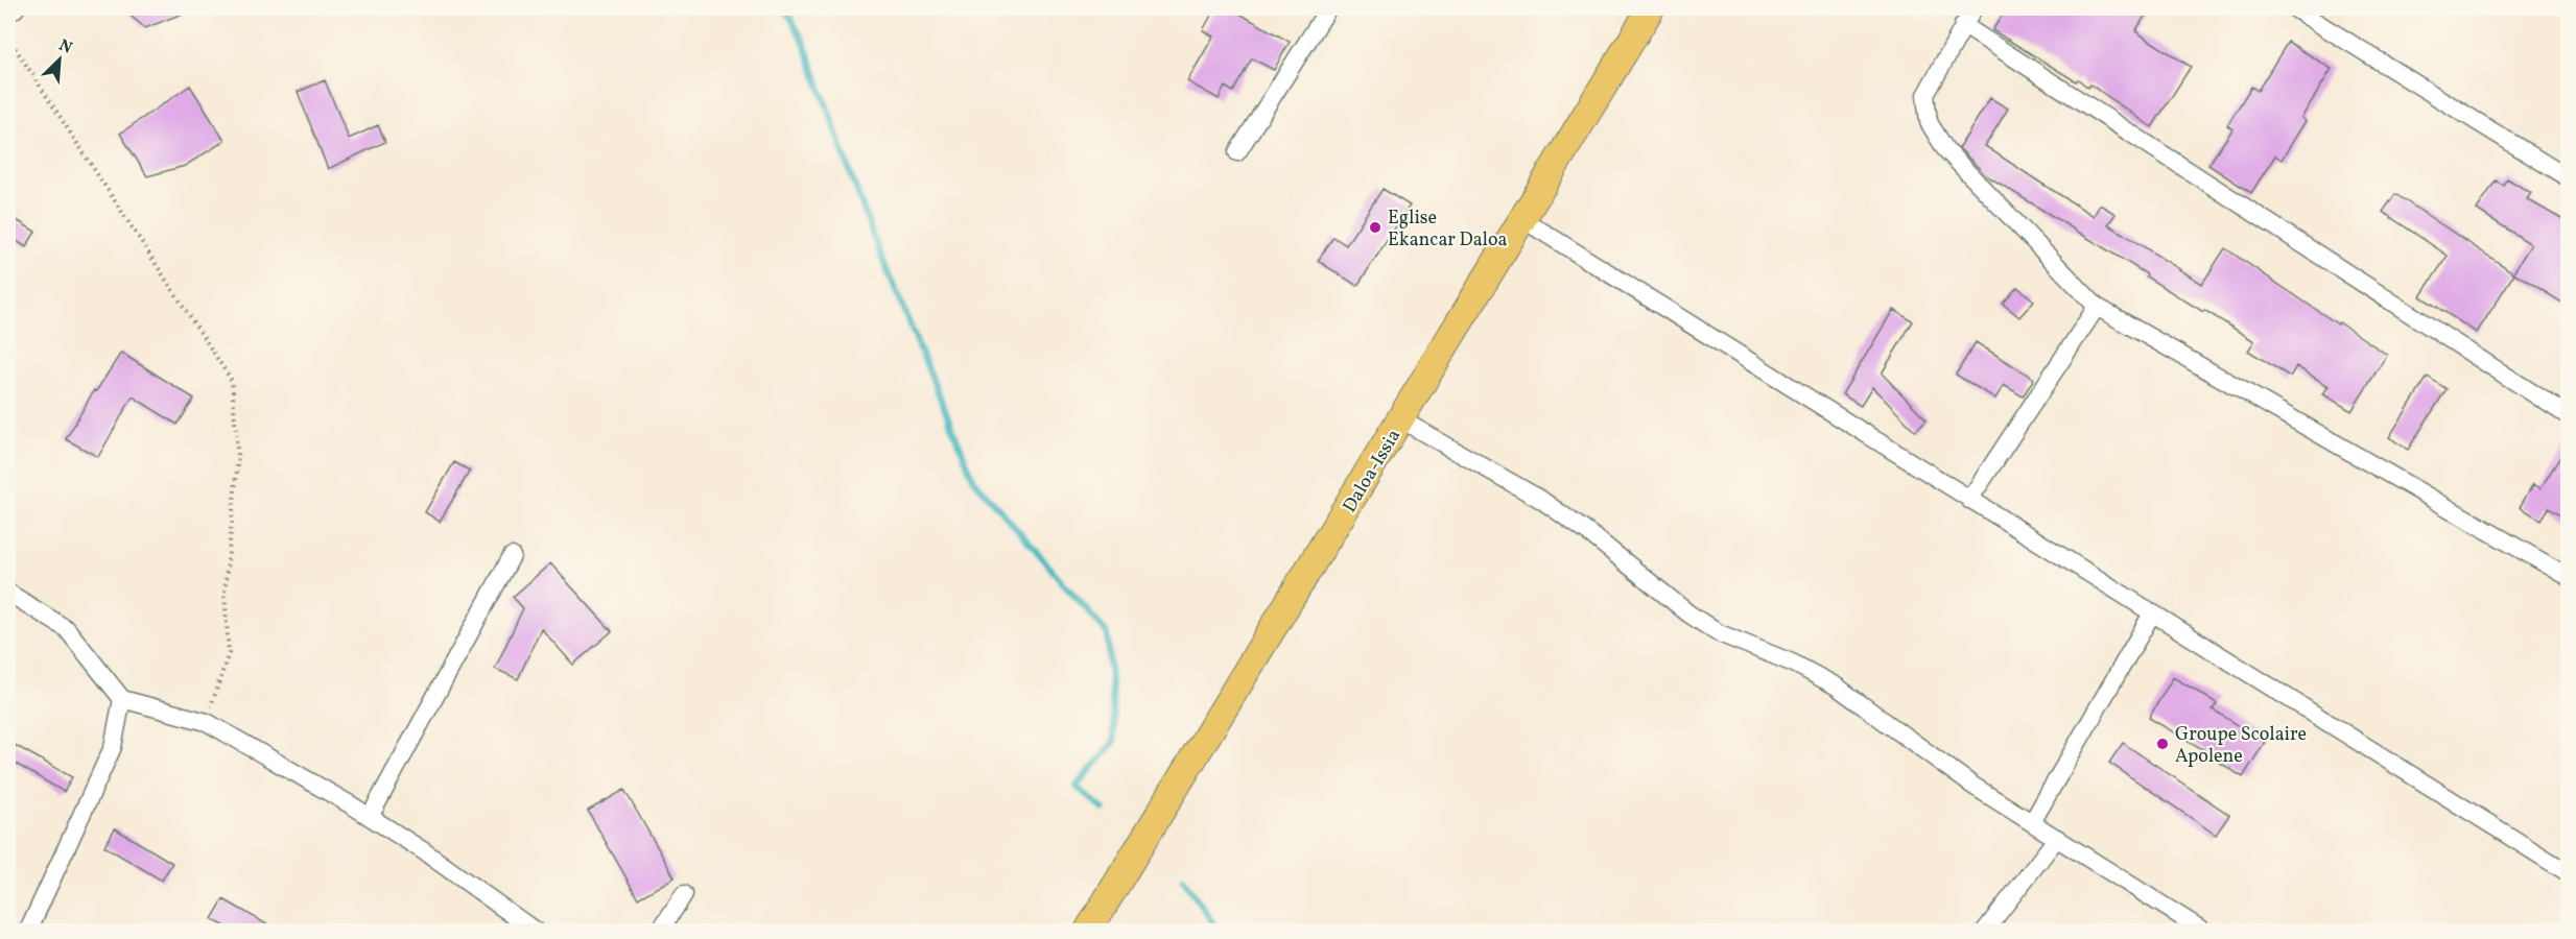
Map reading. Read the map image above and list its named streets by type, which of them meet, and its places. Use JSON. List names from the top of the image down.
{
  "streets": {
    "main road": ["Daloa-Issia"]
  },
  "places": ["Eglise Ekancar Daloa", "Groupe Scolaire Apolene"],
  "north": "top right"
}
